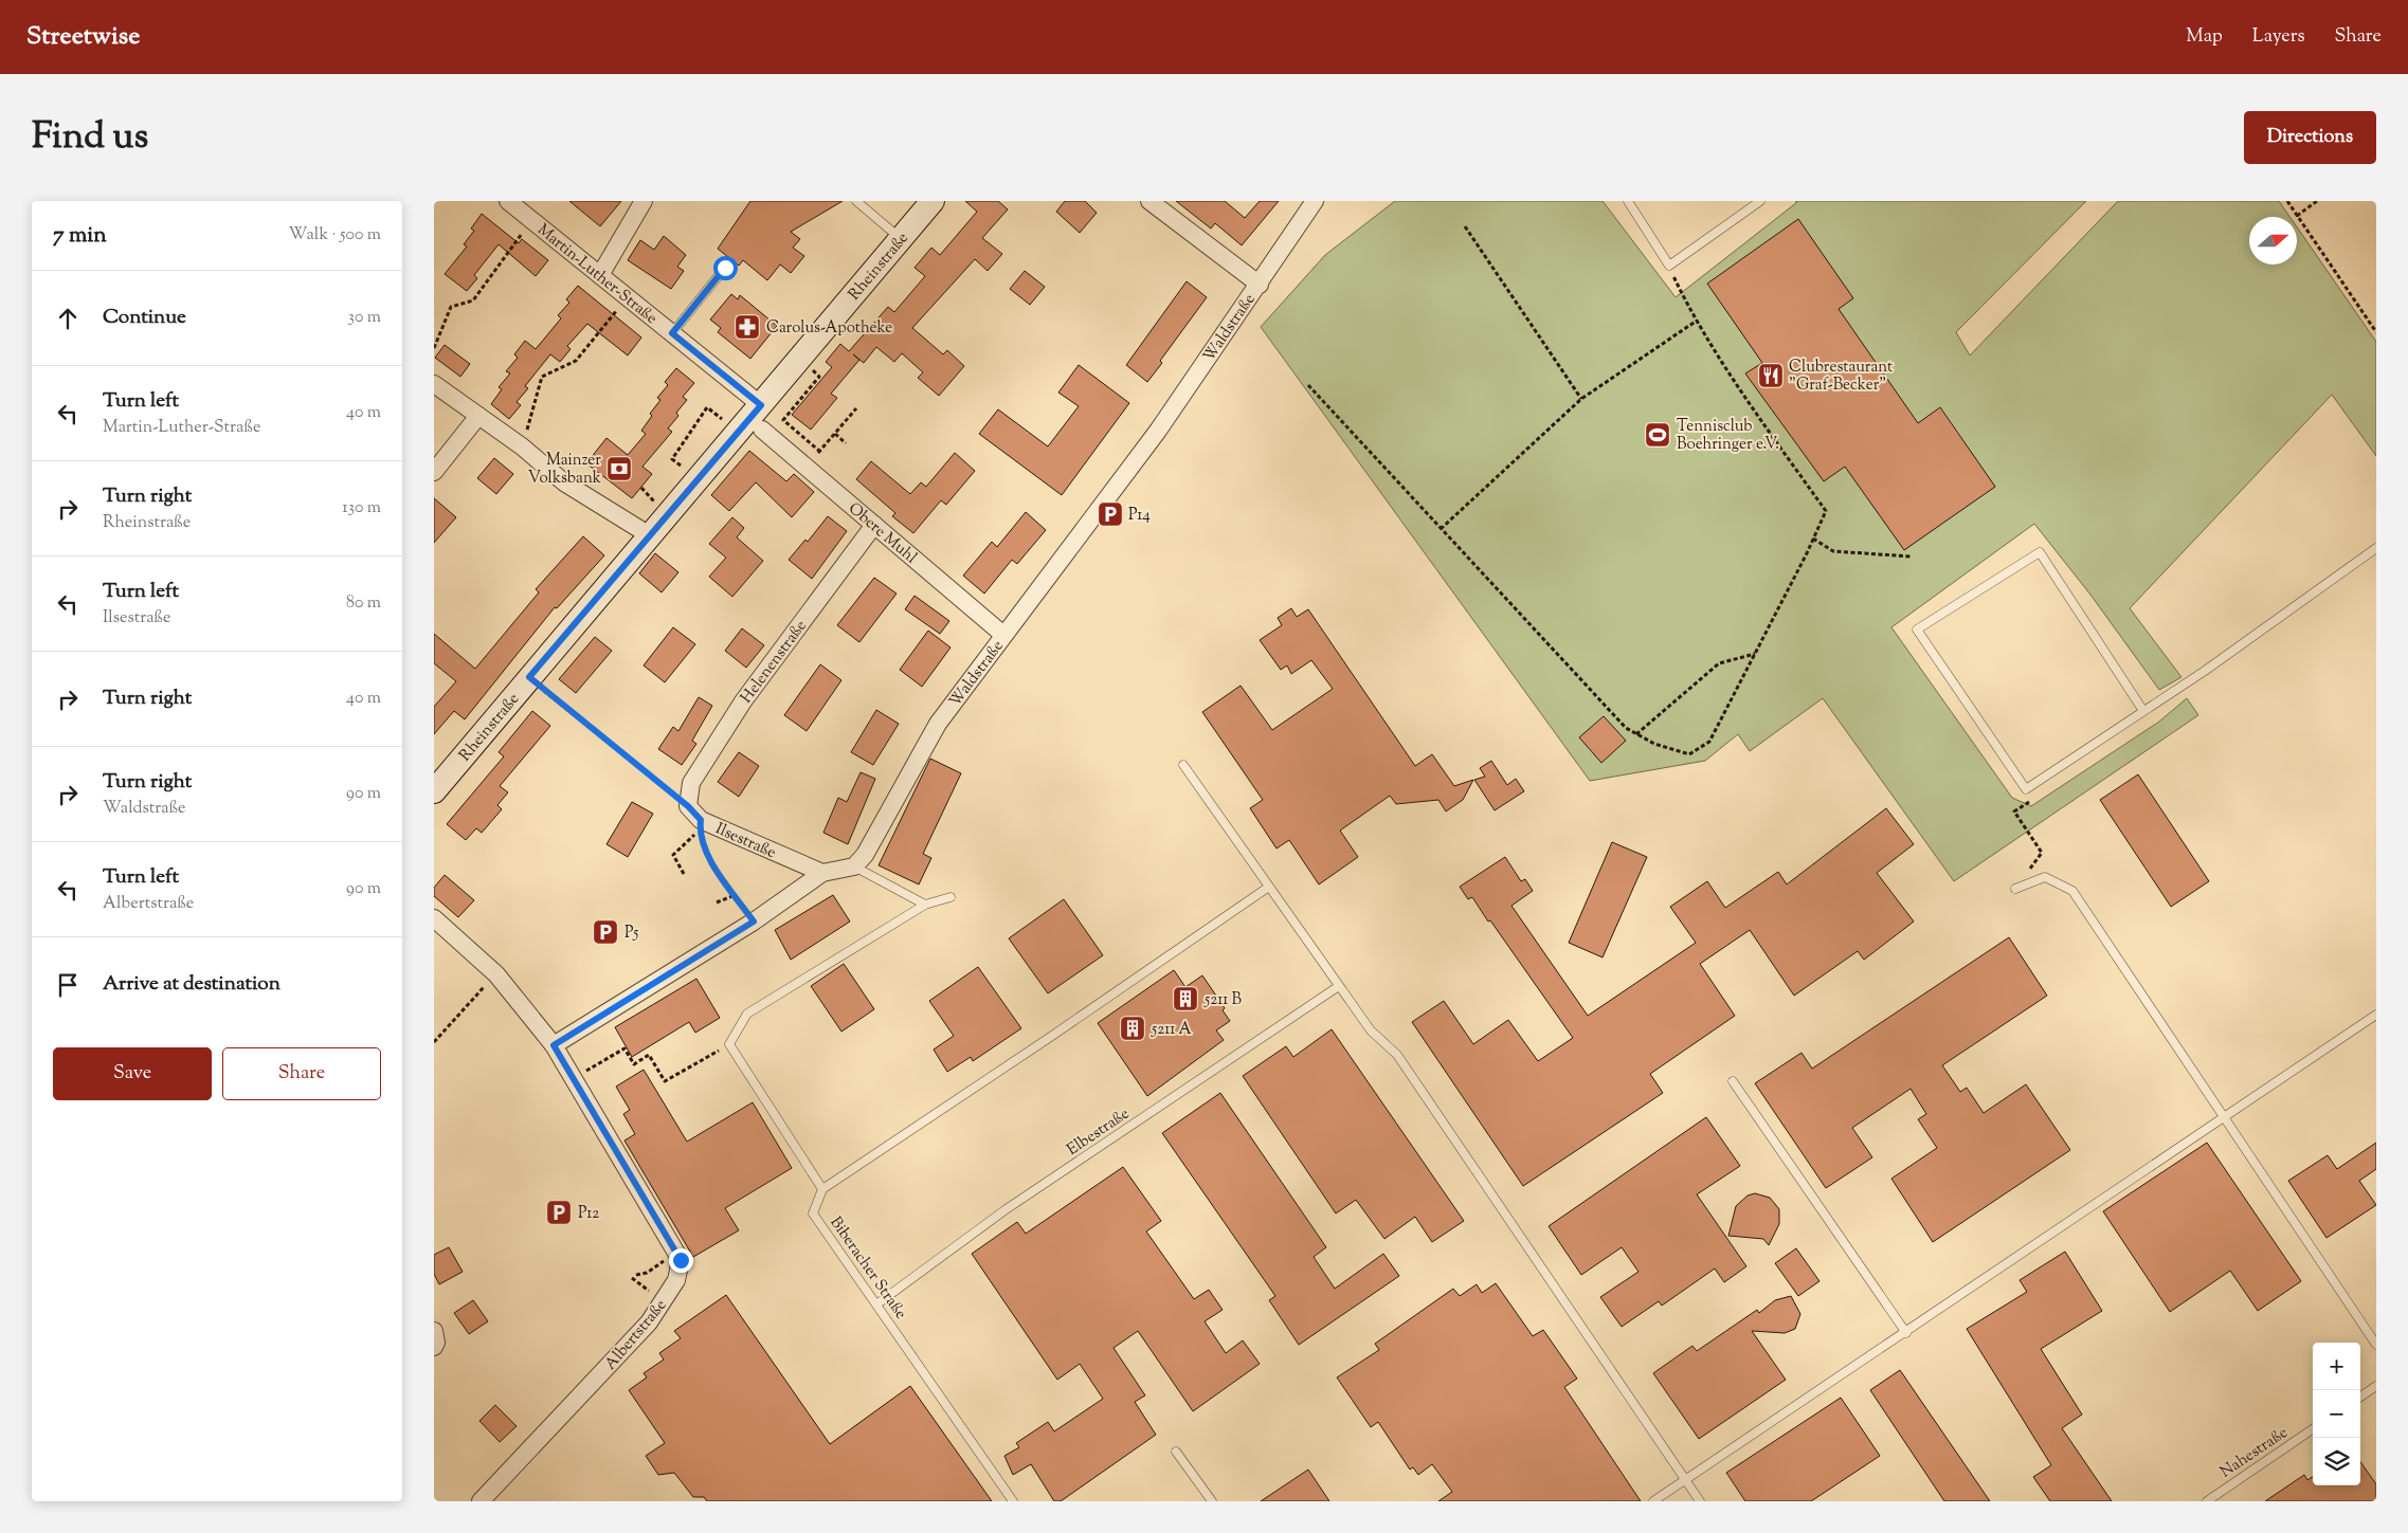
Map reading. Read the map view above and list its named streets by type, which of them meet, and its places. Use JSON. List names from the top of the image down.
{
  "streets": {
    "main road": ["Rheinstraße"],
    "street": [
      "Martin-Luther-Straße",
      "Waldstraße",
      "Obere Muhl",
      "Helenenstraße",
      "Ilsestraße",
      "Albertstraße"
    ],
    "lane": ["Elbestraße", "Biberacher Straße", "Nahestraße"]
  },
  "crossings": [
    ["Rheinstraße", "Martin-Luther-Straße"],
    ["Waldstraße", "Obere Muhl"],
    ["Obere Muhl", "Helenenstraße"],
    ["Helenenstraße", "Ilsestraße"],
    ["Elbestraße", "Biberacher Straße"]
  ],
  "places": {
    "pharmacy": ["Carolus-Apotheke"],
    "restaurant": ["Clubrestaurant \"Graf-Becker\""],
    "sports": ["Tennisclub Boehringer e.V."],
    "bank": ["Mainzer Volksbank"],
    "parking": ["P14", "P5", "P12"],
    "building": ["5211 B", "5211 A"]
  },
  "north": "right",
  "page": {
    "header": "Streetwise",
    "nav": ["Map", "Layers", "Share"],
    "title": "Find us",
    "buttons": [
      "Directions",
      ["Save", "Share"]
    ],
    "heading": ["7 min", "Walk · 500 m"],
    "list": [
      ["Continue", "30 m"],
      ["Turn left", "Martin-Luther-Straße", "40 m"],
      ["Turn right", "Rheinstraße", "130 m"],
      ["Turn left", "Ilsestraße", "80 m"],
      ["Turn right", "40 m"],
      ["Turn right", "Waldstraße", "90 m"],
      ["Turn left", "Albertstraße", "90 m"],
      "Arrive at destination"
    ],
    "map_buttons": ["+", "−"]
  }
}
